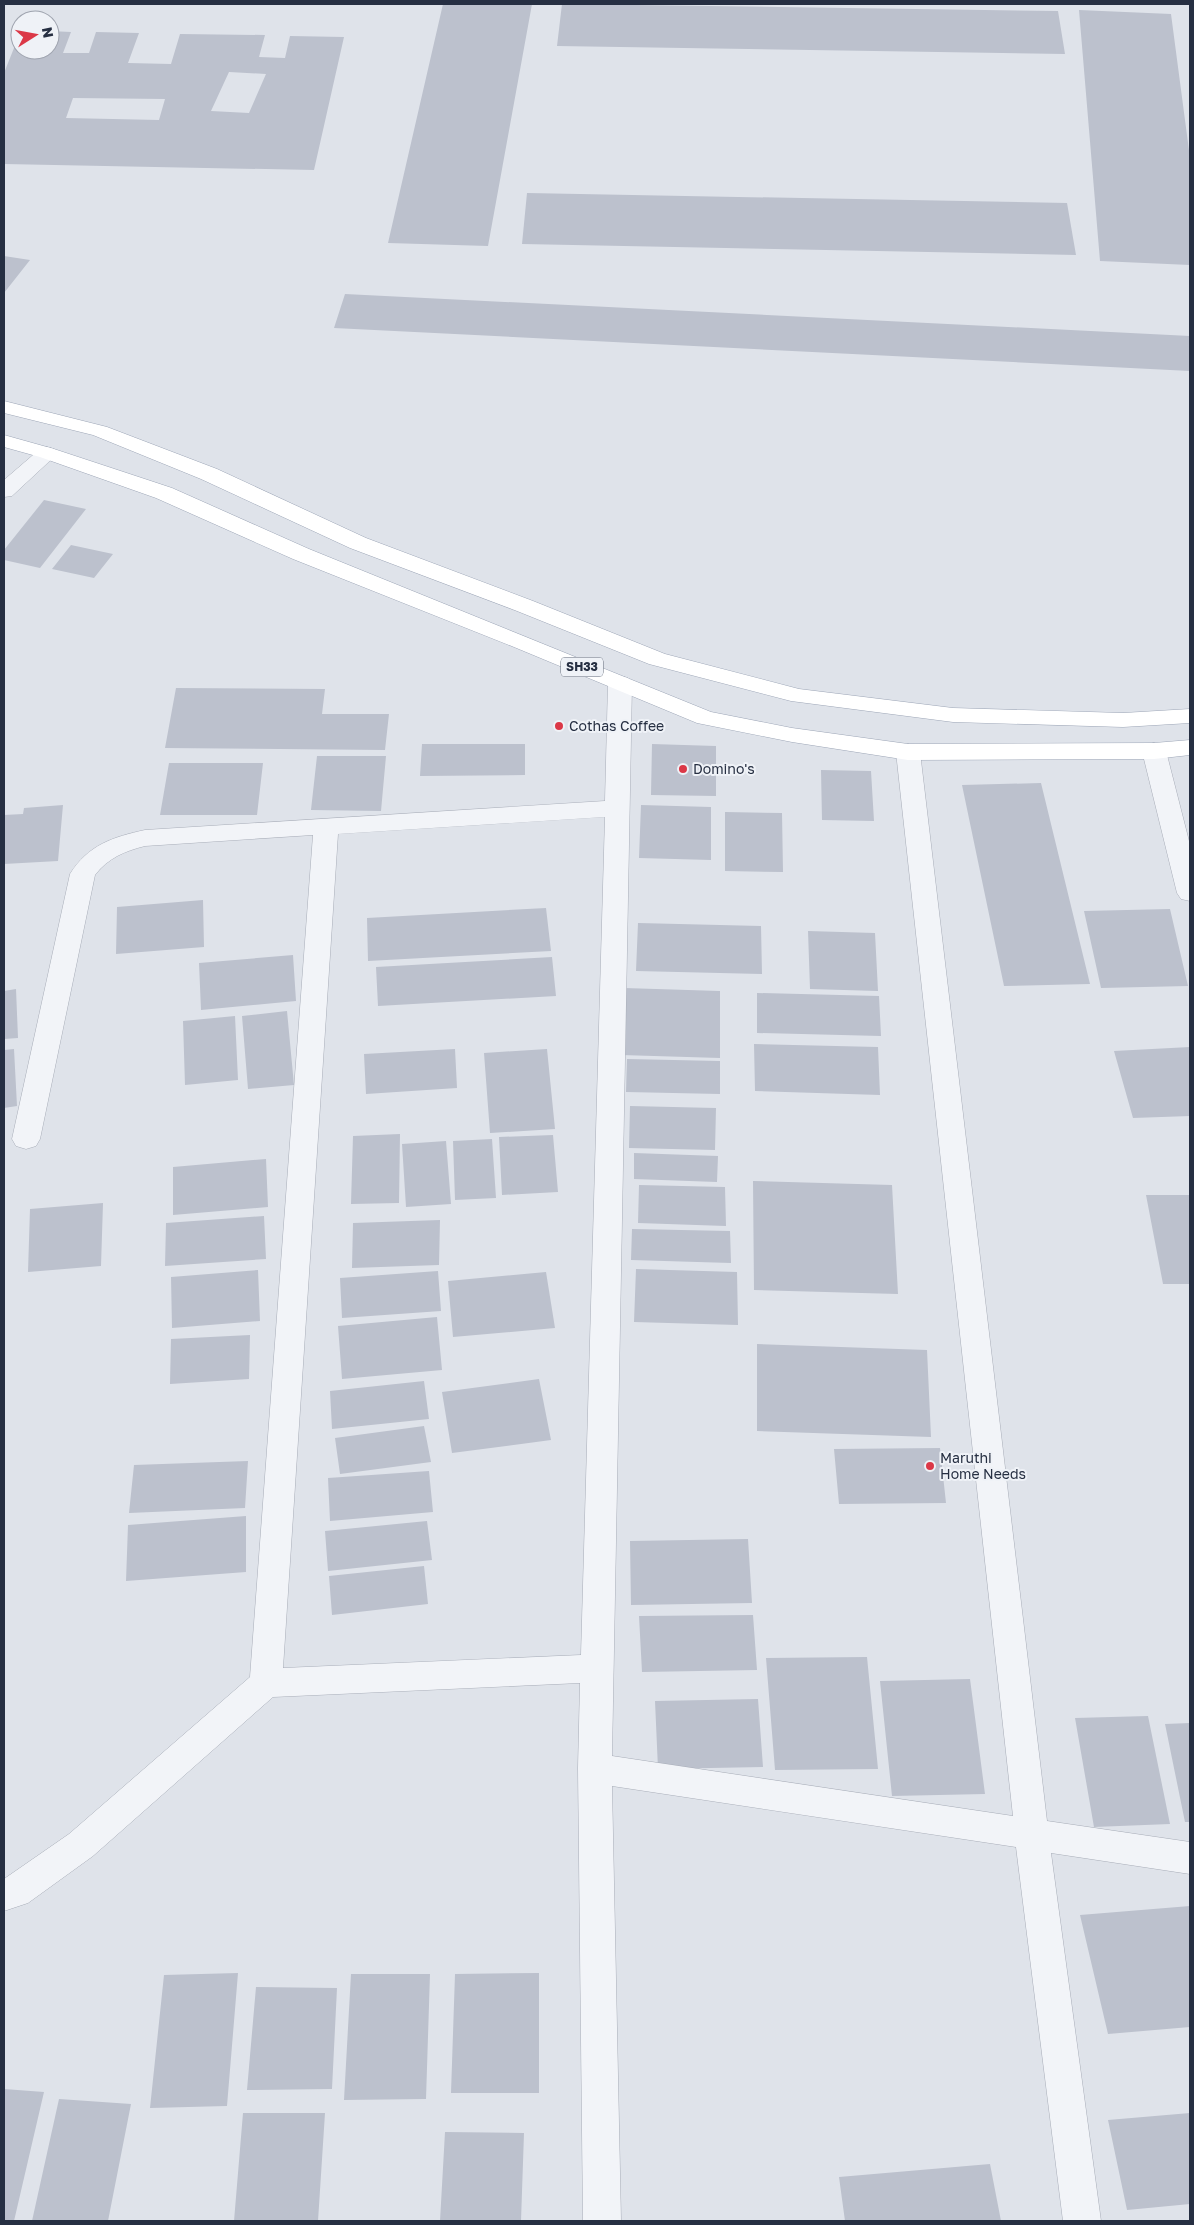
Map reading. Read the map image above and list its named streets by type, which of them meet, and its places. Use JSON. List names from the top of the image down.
{
  "streets": {
    "main road": ["SH33"]
  },
  "places": ["Cothas Coffee", "Domino's", "Maruthi Home Needs"],
  "north": "right"
}
